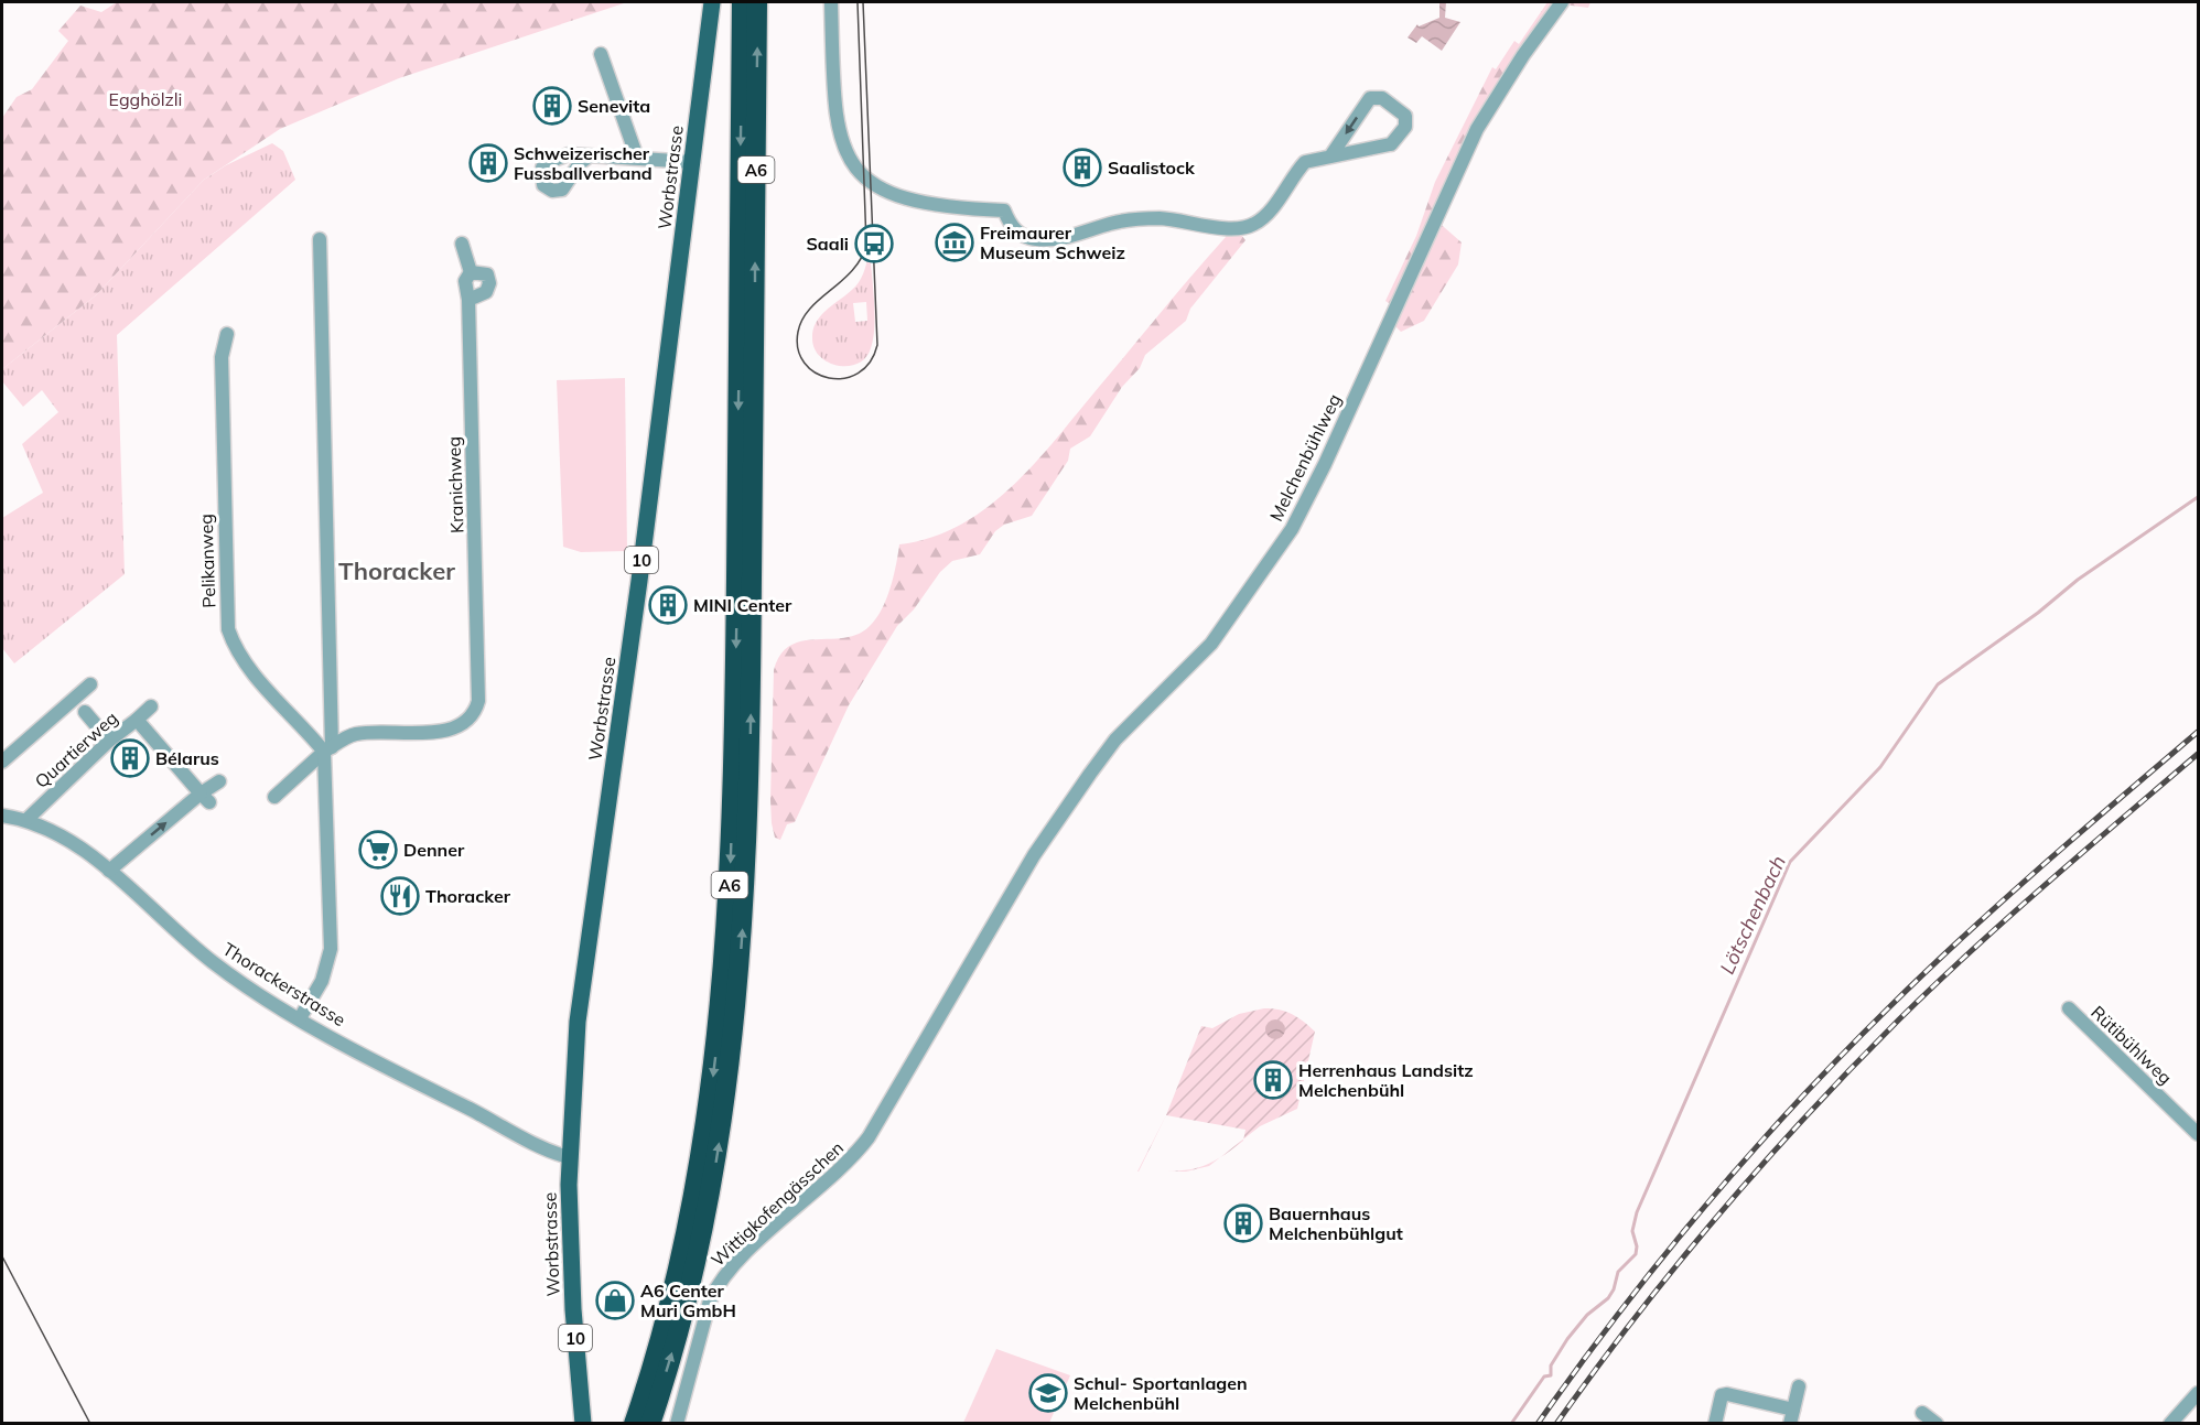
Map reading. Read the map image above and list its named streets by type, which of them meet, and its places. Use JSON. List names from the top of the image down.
{
  "streets": {
    "highway": ["A6"],
    "main road": ["Worbstrasse", "10"],
    "street": [
      "Melchenbühlweg",
      "Kranichweg",
      "Pelikanweg",
      "Quartierweg",
      "Thorackerstrasse",
      "Rütibühlweg",
      "Wittigkofengässchen"
    ]
  },
  "crossings": [
    ["Worbstrasse", "Thorackerstrasse"],
    ["Melchenbühlweg", "Wittigkofengässchen"],
    ["Kranichweg", "Pelikanweg"],
    ["Quartierweg", "Thorackerstrasse"]
  ],
  "districts": ["Thoracker"],
  "water": ["Lötschenbach"],
  "parks": ["Egghölzli"],
  "places": {
    "building": [
      "Senevita",
      "Schweizerischer Fussballverband",
      "Saalistock",
      "MINI Center",
      "Bélarus",
      "Herrenhaus Landsitz Melchenbühl",
      "Bauernhaus Melchenbühlgut"
    ],
    "museum": ["Freimaurer Museum Schweiz"],
    "bus stop": ["Saali"],
    "supermarket": ["Denner"],
    "restaurant": ["Thoracker"],
    "shop": ["A6 Center Muri GmbH"],
    "school or university": ["Schul- Sportanlagen Melchenbühl"]
  }
}
